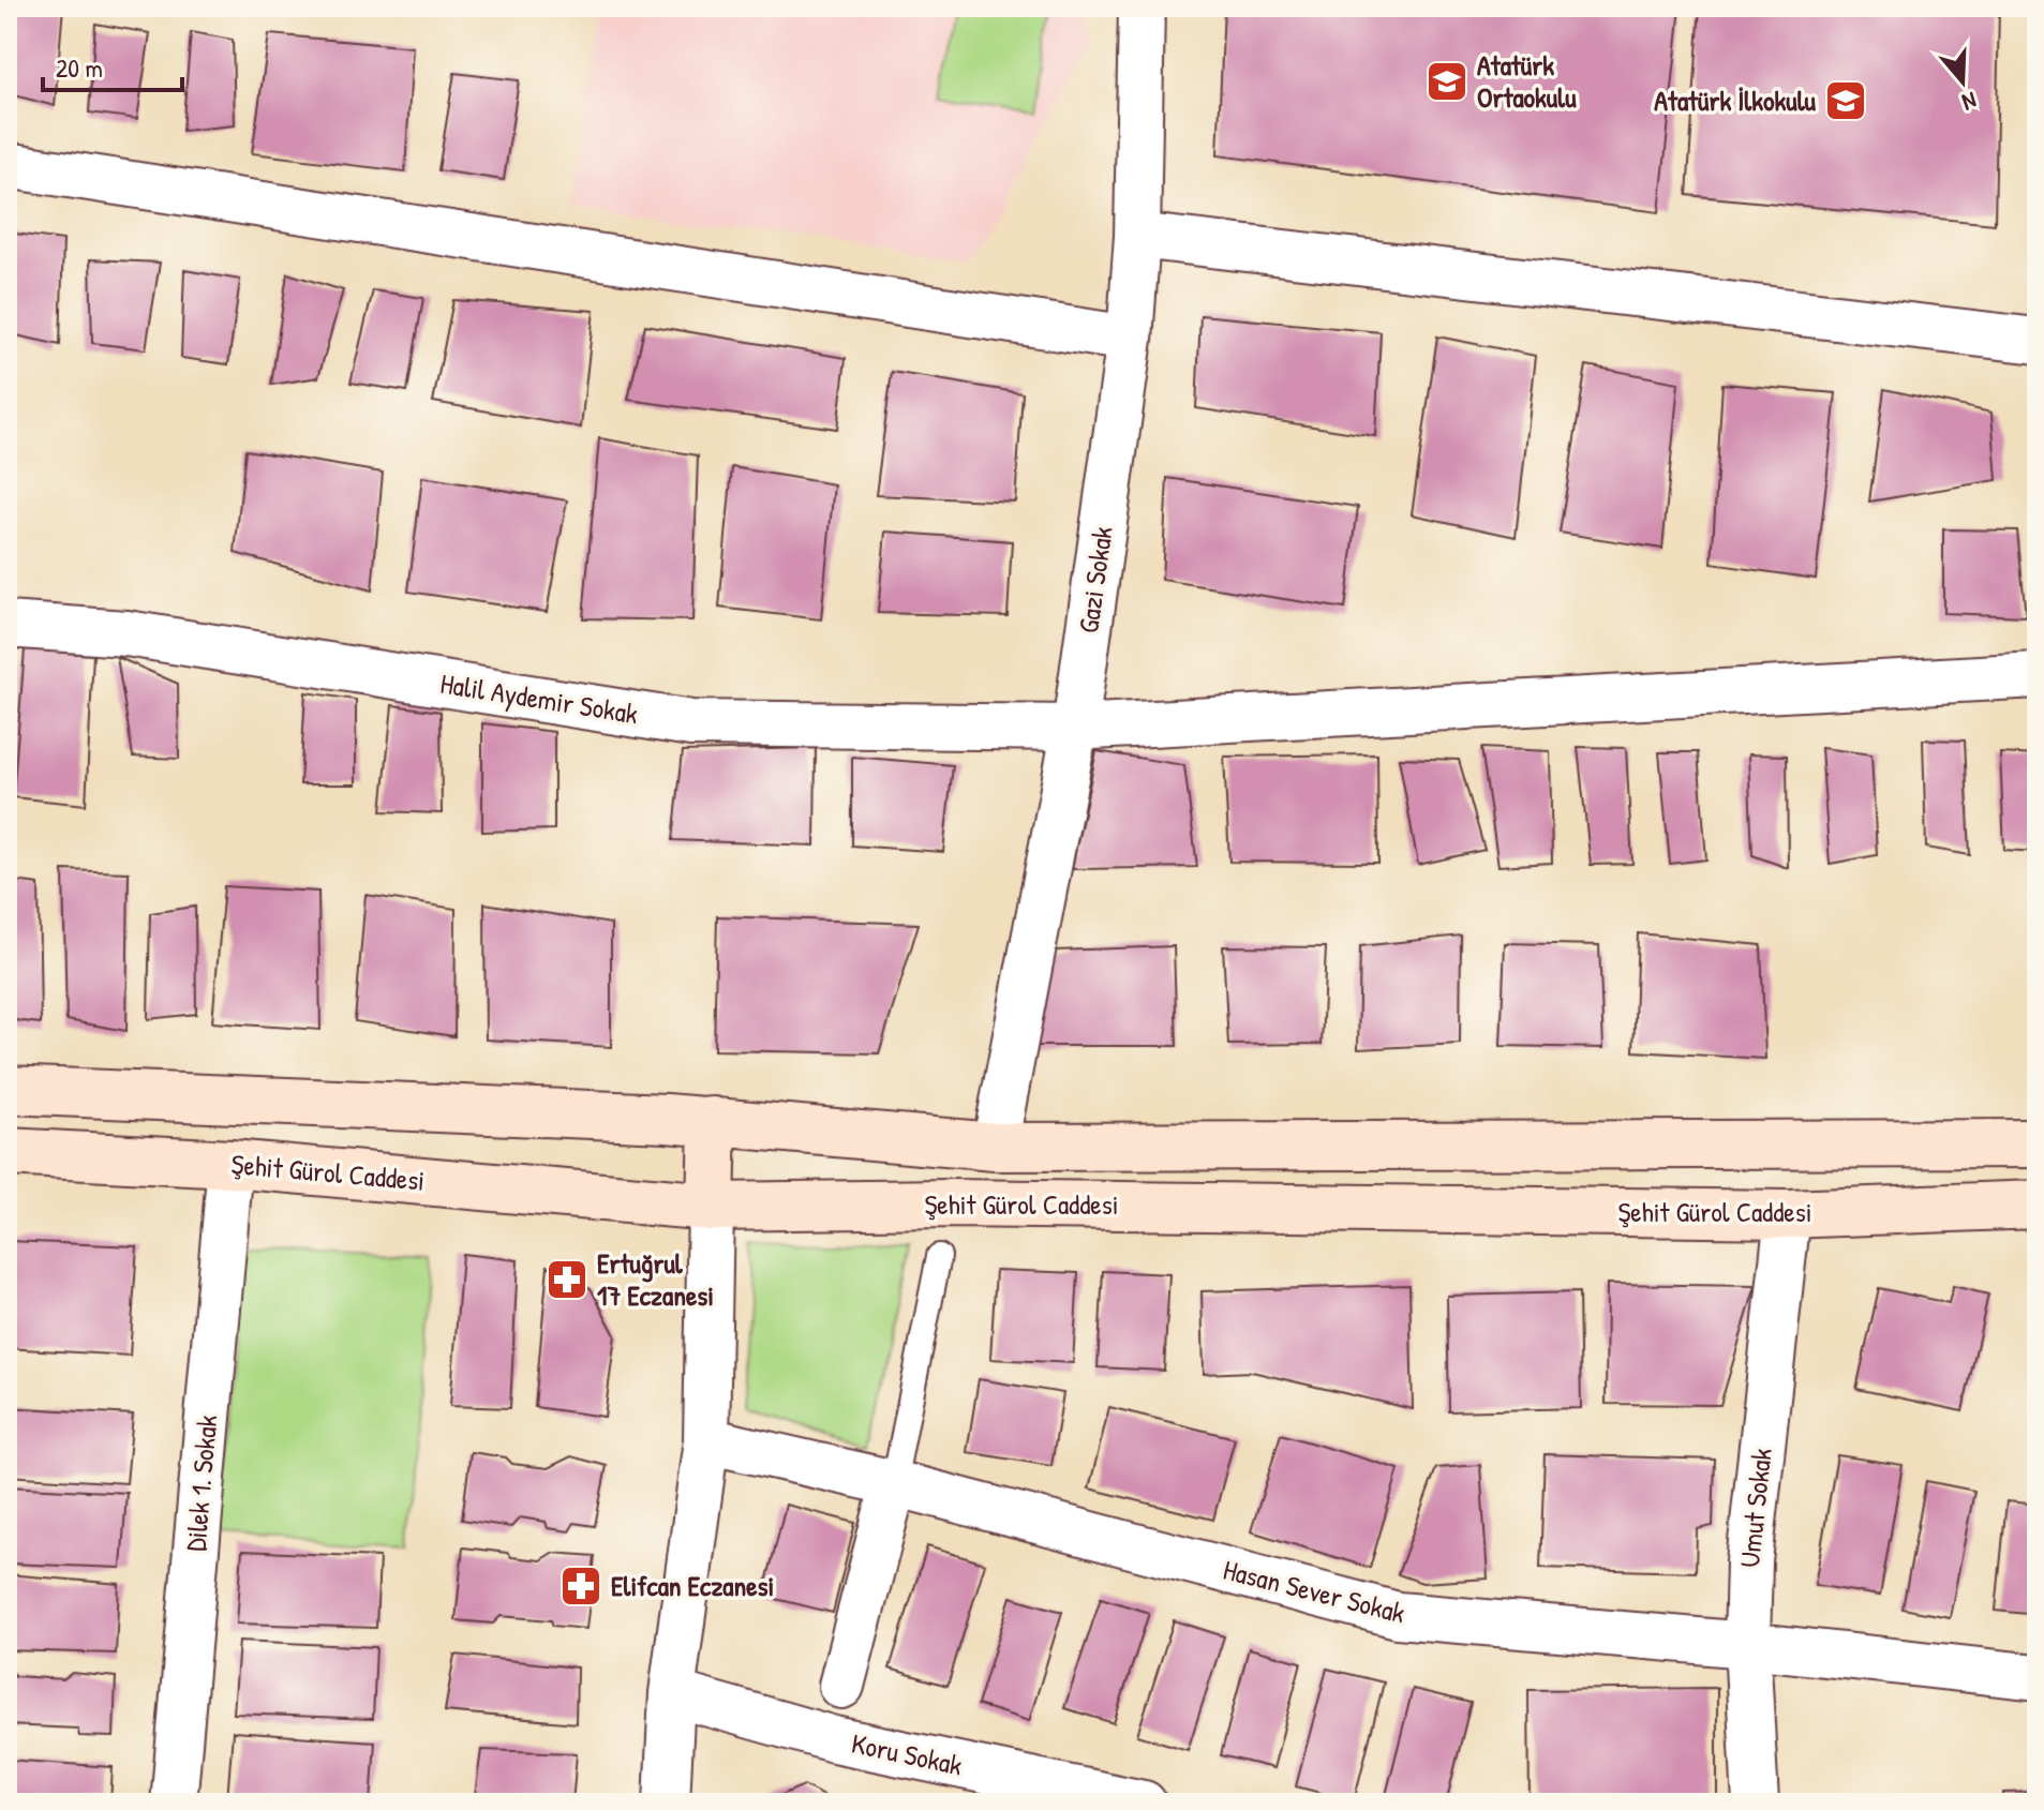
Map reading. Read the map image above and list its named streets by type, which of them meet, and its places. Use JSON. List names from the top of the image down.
{
  "streets": {
    "main road": ["Şehit Gürol Caddesi"],
    "street": [
      "Gazi Sokak",
      "Halil Aydemir Sokak",
      "Dilek 1. Sokak",
      "Umut Sokak",
      "Hasan Sever Sokak",
      "Koru Sokak"
    ]
  },
  "crossings": [
    ["Gazi Sokak", "Halil Aydemir Sokak"],
    ["Gazi Sokak", "Şehit Gürol Caddesi"],
    ["Şehit Gürol Caddesi", "Dilek 1. Sokak"],
    ["Şehit Gürol Caddesi", "Umut Sokak"],
    ["Umut Sokak", "Hasan Sever Sokak"]
  ],
  "places": {
    "school or university": ["Atatürk Ortaokulu", "Atatürk İlkokulu"],
    "pharmacy": ["Ertuğrul 17 Eczanesi", "Elifcan Eczanesi"]
  },
  "scale_bar": "20 m",
  "north": "bottom"
}
